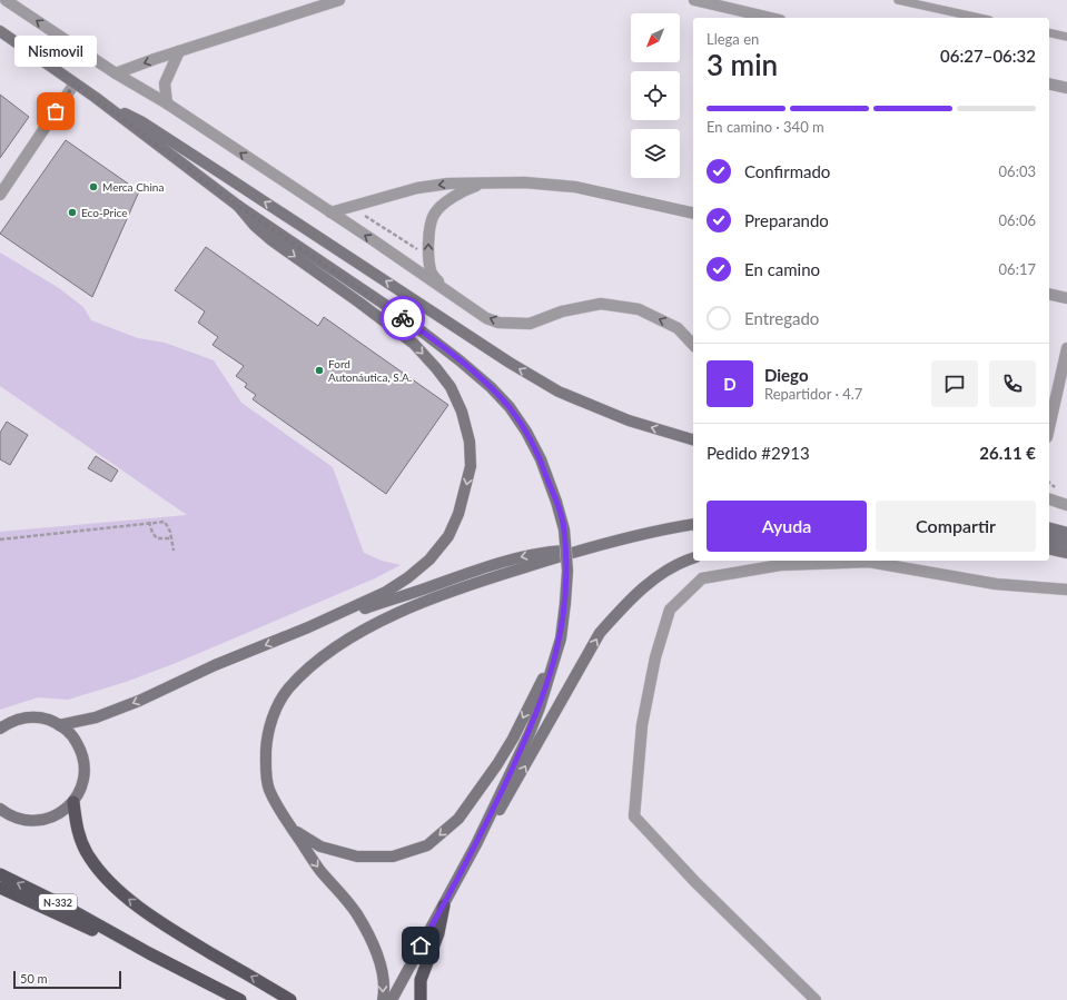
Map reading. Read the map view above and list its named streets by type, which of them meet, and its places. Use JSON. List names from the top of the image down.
{
  "streets": {
    "highway": ["N-332"]
  },
  "places": [
    "Nismovil",
    "Merca China",
    "Eco-Price",
    "Ford Autonáutica, S.A."
  ],
  "scale_bar": "50 m",
  "north": "bottom left",
  "page": {
    "heading": ["3 min", "Llega en", "06:27–06:32"],
    "panel": [
      "Diego",
      "Repartidor · 4.7",
      "Pedido #2913",
      "26.11 €"
    ],
    "bubble": "Nismovil",
    "bar": "En camino · 340 m",
    "list": [
      ["Confirmado", "06:03"],
      ["Preparando", "06:06"],
      ["En camino", "06:17"],
      "Entregado"
    ],
    "round": "D",
    "buttons": ["Ayuda", "Compartir"],
    "scale": "50 m"
  }
}
